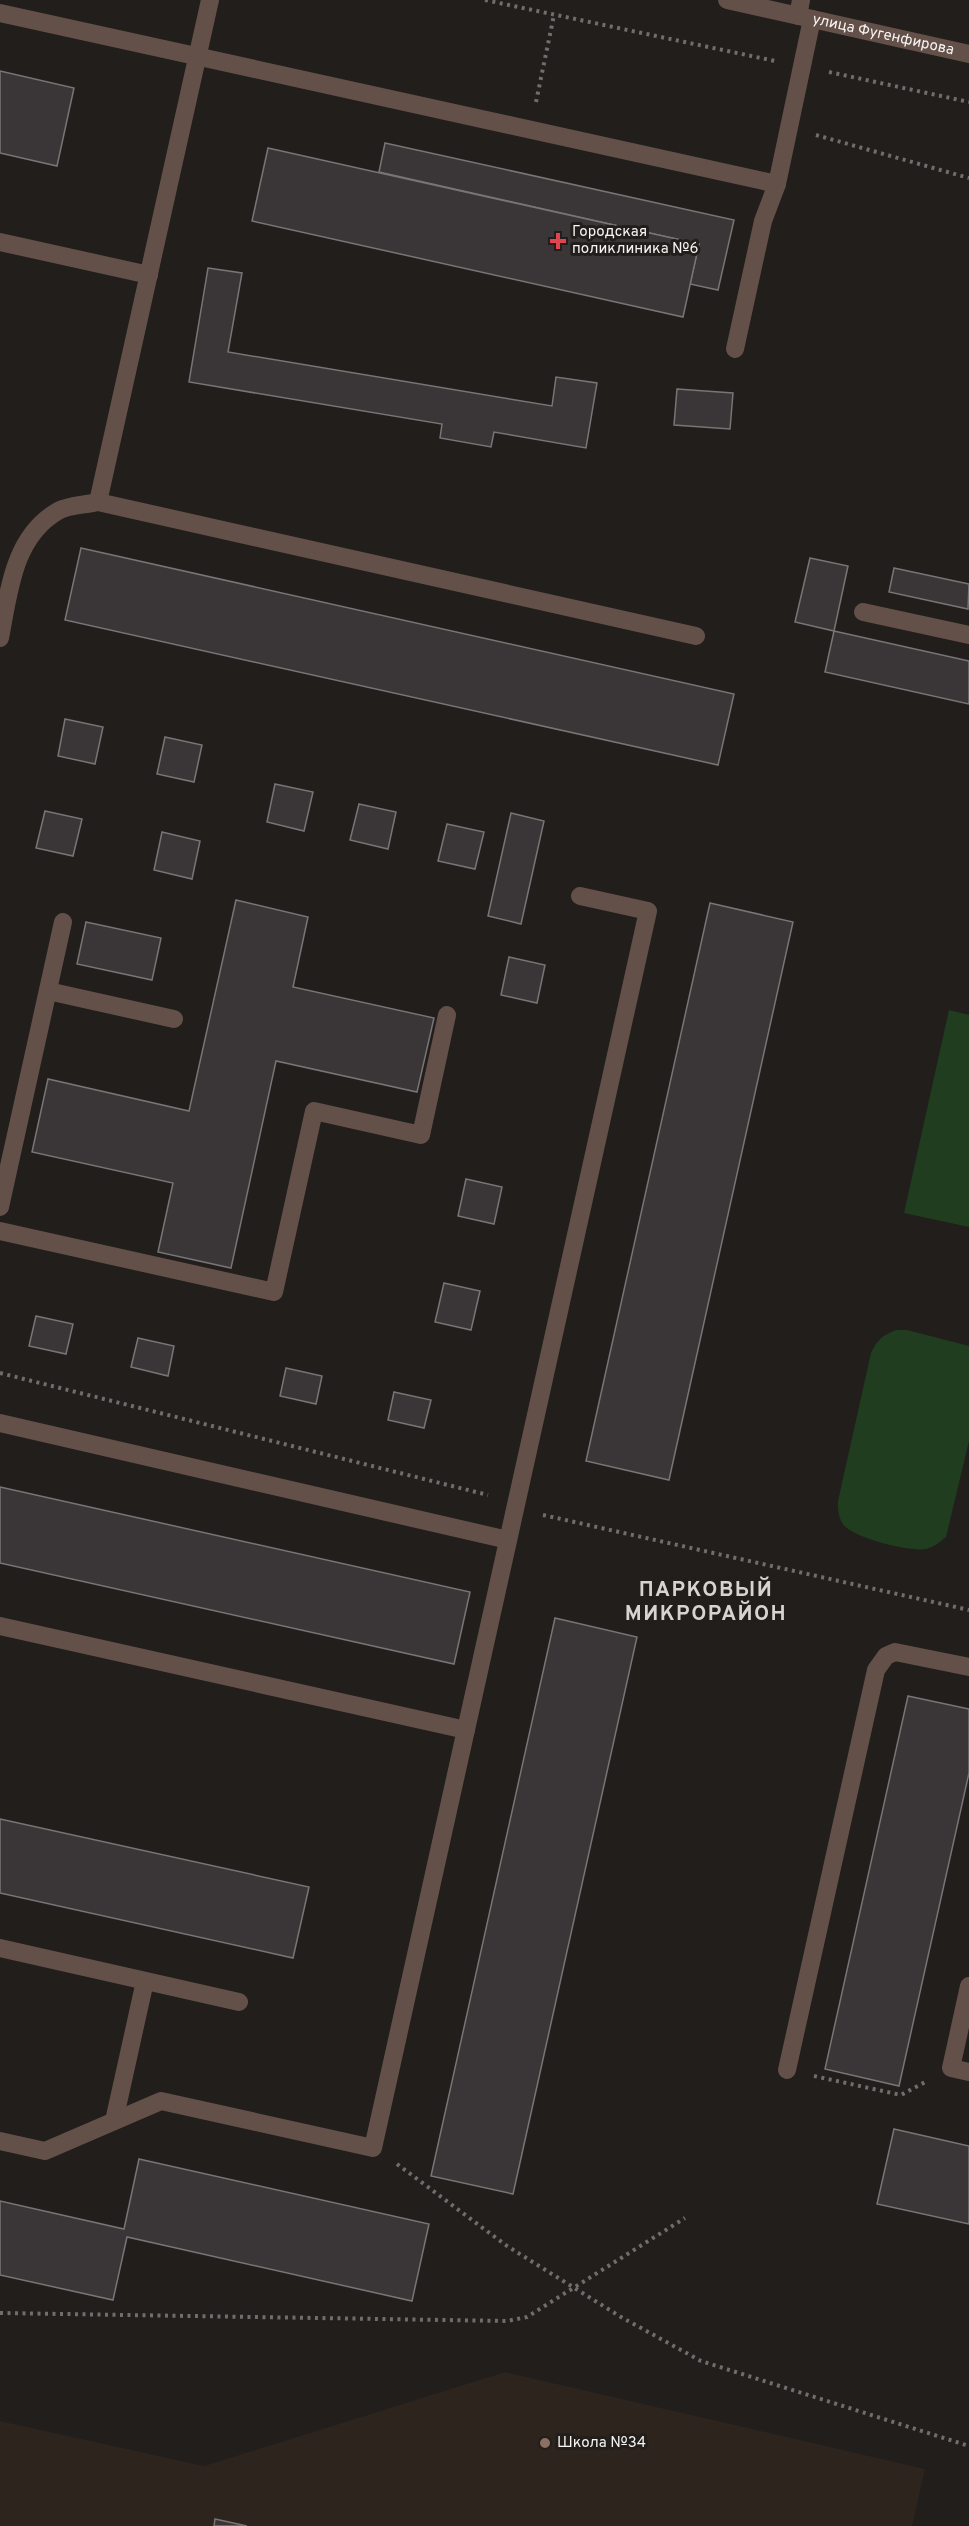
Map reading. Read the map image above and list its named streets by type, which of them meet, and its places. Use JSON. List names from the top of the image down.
{
  "streets": {
    "street": ["улица Фугенфирова"]
  },
  "districts": ["ПАРКОВЫЙ МИКРОРАЙОН"],
  "places": {
    "health": ["Городская поликлиника №6"],
    "other": ["Школа №34"]
  }
}
